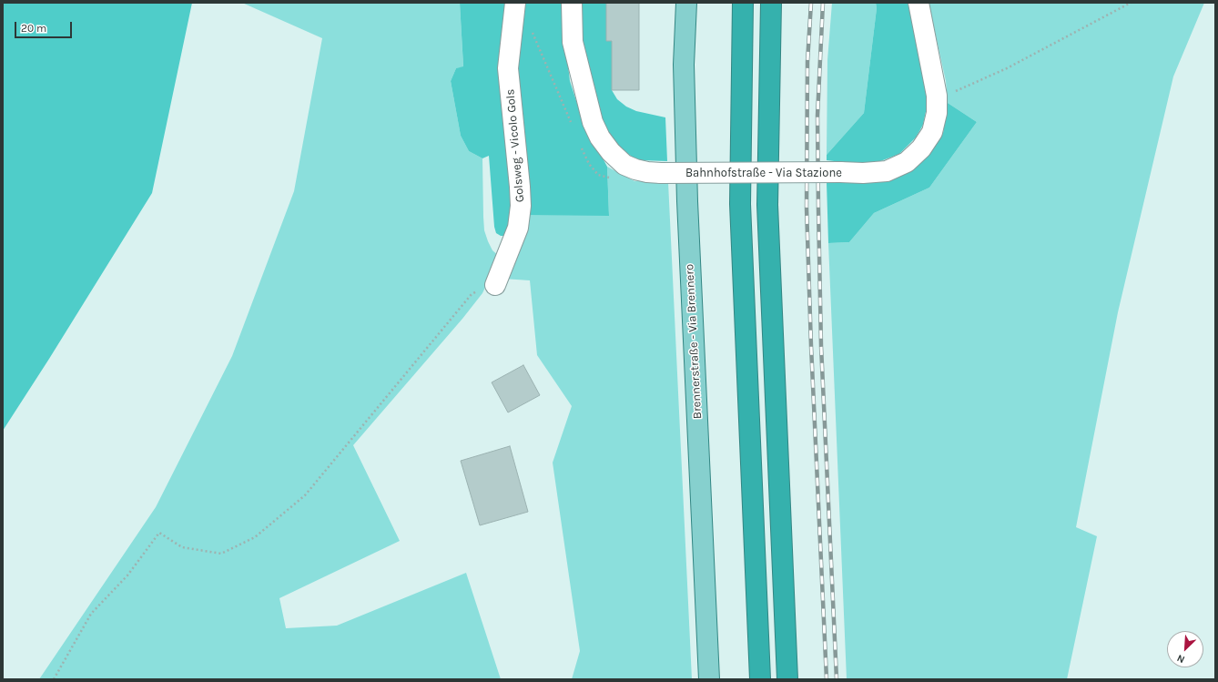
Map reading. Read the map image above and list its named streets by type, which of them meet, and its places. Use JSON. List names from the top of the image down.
{
  "streets": {
    "main road": ["Brennerstraße - Via Brennero"],
    "street": ["Golsweg - Vicolo Gols", "Bahnhofstraße - Via Stazione"]
  },
  "scale_bar": "20 m",
  "north": "bottom left"
}
